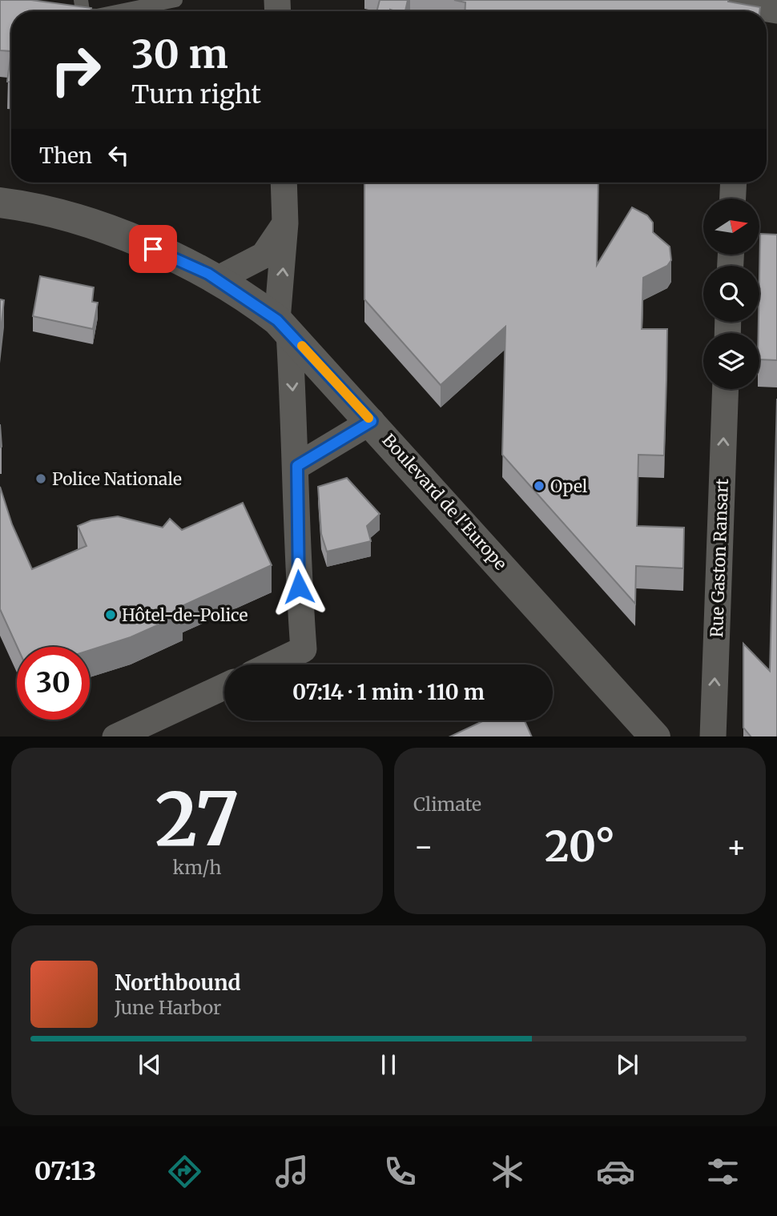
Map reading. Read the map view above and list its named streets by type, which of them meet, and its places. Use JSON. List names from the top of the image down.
{
  "streets": {
    "main road": ["Boulevard de l'Europe"],
    "street": ["Rue Gaston Ransart"]
  },
  "one_way": ["Rue Gaston Ransart"],
  "places": ["Police Nationale", "Opel", "Hôtel-de-Police"],
  "north": "right",
  "page": {
    "turn": ["30 m", "Turn right"],
    "then": "Then",
    "limit": "30",
    "trip": "07:14 · 1 min · 110 m",
    "tile": [
      ["27", "km/h"],
      "Climate"
    ],
    "heat": ["−", "20°", "+"],
    "song": ["Northbound", "June Harbor"],
    "tabs": "07:13"
  }
}
